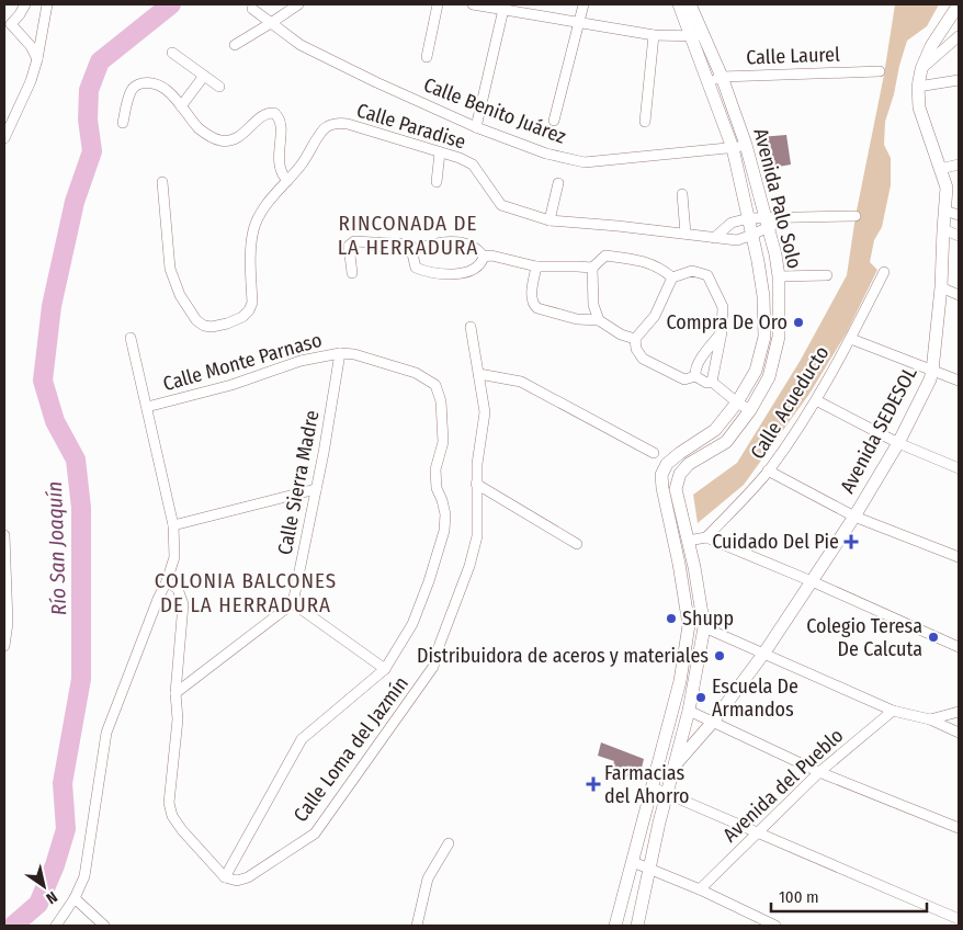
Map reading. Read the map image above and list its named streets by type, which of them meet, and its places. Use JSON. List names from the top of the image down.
{
  "streets": {
    "main road": ["Avenida Palo Solo", "Avenida SEDESOL"],
    "street": [
      "Calle Laurel",
      "Calle Benito Juárez",
      "Calle Paradise",
      "Calle Monte Parnaso",
      "Calle Acueducto",
      "Calle Sierra Madre",
      "Calle Loma del Jazmín",
      "Avenida del Pueblo"
    ]
  },
  "crossings": [
    ["Calle Laurel", "Avenida Palo Solo"],
    ["Calle Benito Juárez", "Avenida Palo Solo"],
    ["Calle Paradise", "Avenida Palo Solo"],
    ["Avenida Palo Solo", "Avenida SEDESOL"],
    ["Calle Monte Parnaso", "Calle Sierra Madre"],
    ["Calle Monte Parnaso", "Calle Loma del Jazmín"]
  ],
  "districts": ["RINCONADA DE LA HERRADURA", "COLONIA BALCONES DE LA HERRADURA"],
  "water": ["Río San Joaquín"],
  "places": {
    "other": [
      "Compra De Oro",
      "Shupp",
      "Colegio Teresa De Calcuta",
      "Distribuidora de aceros y materiales",
      "Escuela De Armandos"
    ],
    "health": ["Cuidado Del Pie", "Farmacias del Ahorro"]
  },
  "scale_bar": "100 m",
  "north": "bottom right"
}
